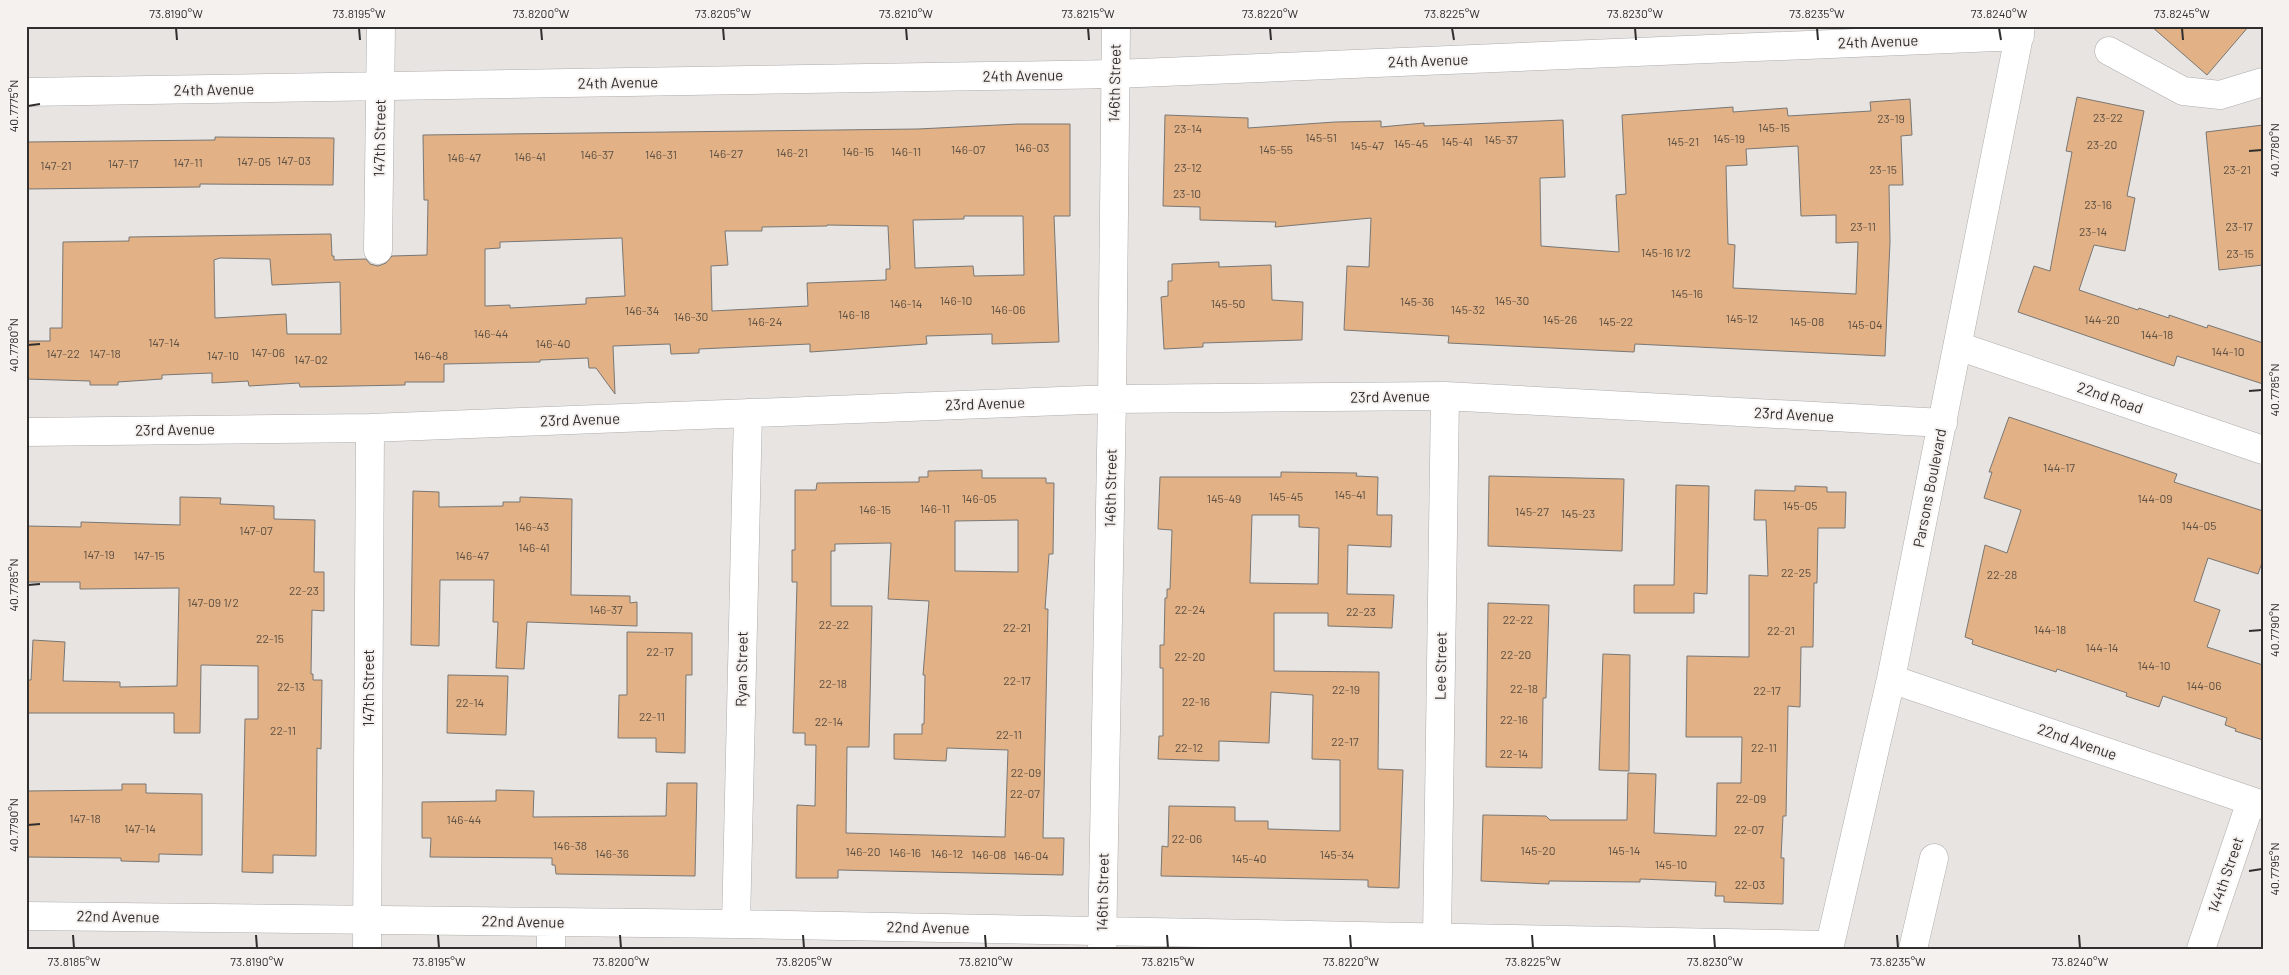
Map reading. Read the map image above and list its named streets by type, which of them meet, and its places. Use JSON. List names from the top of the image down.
{
  "streets": {
    "street": [
      "24th Avenue",
      "146th Street",
      "147th Street",
      "23rd Avenue",
      "22nd Road",
      "Parsons Boulevard",
      "Lee Street",
      "Ryan Street",
      "22nd Avenue",
      "144th Street"
    ]
  },
  "crossings": [
    ["24th Avenue", "146th Street"],
    ["24th Avenue", "147th Street"],
    ["24th Avenue", "Parsons Boulevard"],
    ["146th Street", "23rd Avenue"],
    ["146th Street", "22nd Avenue"],
    ["147th Street", "23rd Avenue"],
    ["147th Street", "22nd Avenue"],
    ["23rd Avenue", "Parsons Boulevard"],
    ["23rd Avenue", "Lee Street"],
    ["23rd Avenue", "Ryan Street"],
    ["22nd Road", "Parsons Boulevard"],
    ["Parsons Boulevard", "22nd Avenue"],
    ["Lee Street", "22nd Avenue"],
    ["Ryan Street", "22nd Avenue"],
    ["22nd Avenue", "144th Street"]
  ],
  "house_numbers": [
    "23-22",
    "23-19",
    "145-15",
    "23-14",
    "145-51",
    "145-19",
    "145-37",
    "145-41",
    "145-21",
    "145-45",
    "23-20",
    "145-47",
    "146-03",
    "146-07",
    "145-55",
    "146-15",
    "146-11",
    "146-21",
    "146-27",
    "146-37",
    "146-31",
    "146-41",
    "146-47",
    "147-03",
    "147-05",
    "147-11",
    "147-17",
    "147-21",
    "23-12",
    "23-15",
    "23-21",
    "23-10",
    "23-16",
    "23-11",
    "23-17",
    "23-14",
    "145-16 1/2",
    "23-15",
    "145-16",
    "146-10",
    "145-30",
    "145-36",
    "146-14",
    "145-50",
    "146-06",
    "145-32",
    "146-34",
    "146-18",
    "146-30",
    "145-12",
    "145-26",
    "144-20",
    "146-24",
    "145-22",
    "145-08",
    "145-04",
    "146-44",
    "144-18",
    "147-14",
    "146-40",
    "144-10",
    "147-06",
    "147-22",
    "147-18",
    "147-10",
    "146-48",
    "147-02",
    "144-17",
    "145-41",
    "145-45",
    "146-05",
    "145-49",
    "144-09",
    "145-05",
    "146-11",
    "146-15",
    "145-27",
    "145-23",
    "144-05",
    "146-43",
    "147-07",
    "146-41",
    "147-19",
    "147-15",
    "146-47",
    "22-25",
    "22-28",
    "22-23",
    "147-09 1/2",
    "146-37",
    "22-24",
    "22-23",
    "22-22",
    "22-22",
    "22-21",
    "144-18",
    "22-21",
    "22-15",
    "144-14",
    "22-17",
    "22-20",
    "22-20",
    "144-10",
    "22-17",
    "22-18",
    "144-06",
    "22-13",
    "22-18",
    "22-19",
    "22-17",
    "22-16",
    "22-14",
    "22-11",
    "22-16",
    "22-14",
    "22-11",
    "22-11",
    "22-17",
    "22-12",
    "22-11",
    "22-14",
    "22-09",
    "22-07",
    "22-09",
    "147-18",
    "146-44",
    "147-14",
    "22-07",
    "22-06",
    "146-38",
    "145-20",
    "145-14",
    "146-20",
    "146-16",
    "146-36",
    "146-12",
    "146-08",
    "145-34",
    "146-04",
    "145-40",
    "145-10",
    "22-03"
  ],
  "coordinates": [
    "73.8190°W",
    "73.8195°W",
    "73.8200°W",
    "73.8205°W",
    "73.8210°W",
    "73.8215°W",
    "73.8220°W",
    "73.8225°W",
    "73.8230°W",
    "73.8235°W",
    "73.8240°W",
    "73.8245°W",
    "40.7775°N",
    "40.7780°N",
    "40.7785°N",
    "40.7790°N",
    "40.7795°N",
    "73.8185°W"
  ]
}
